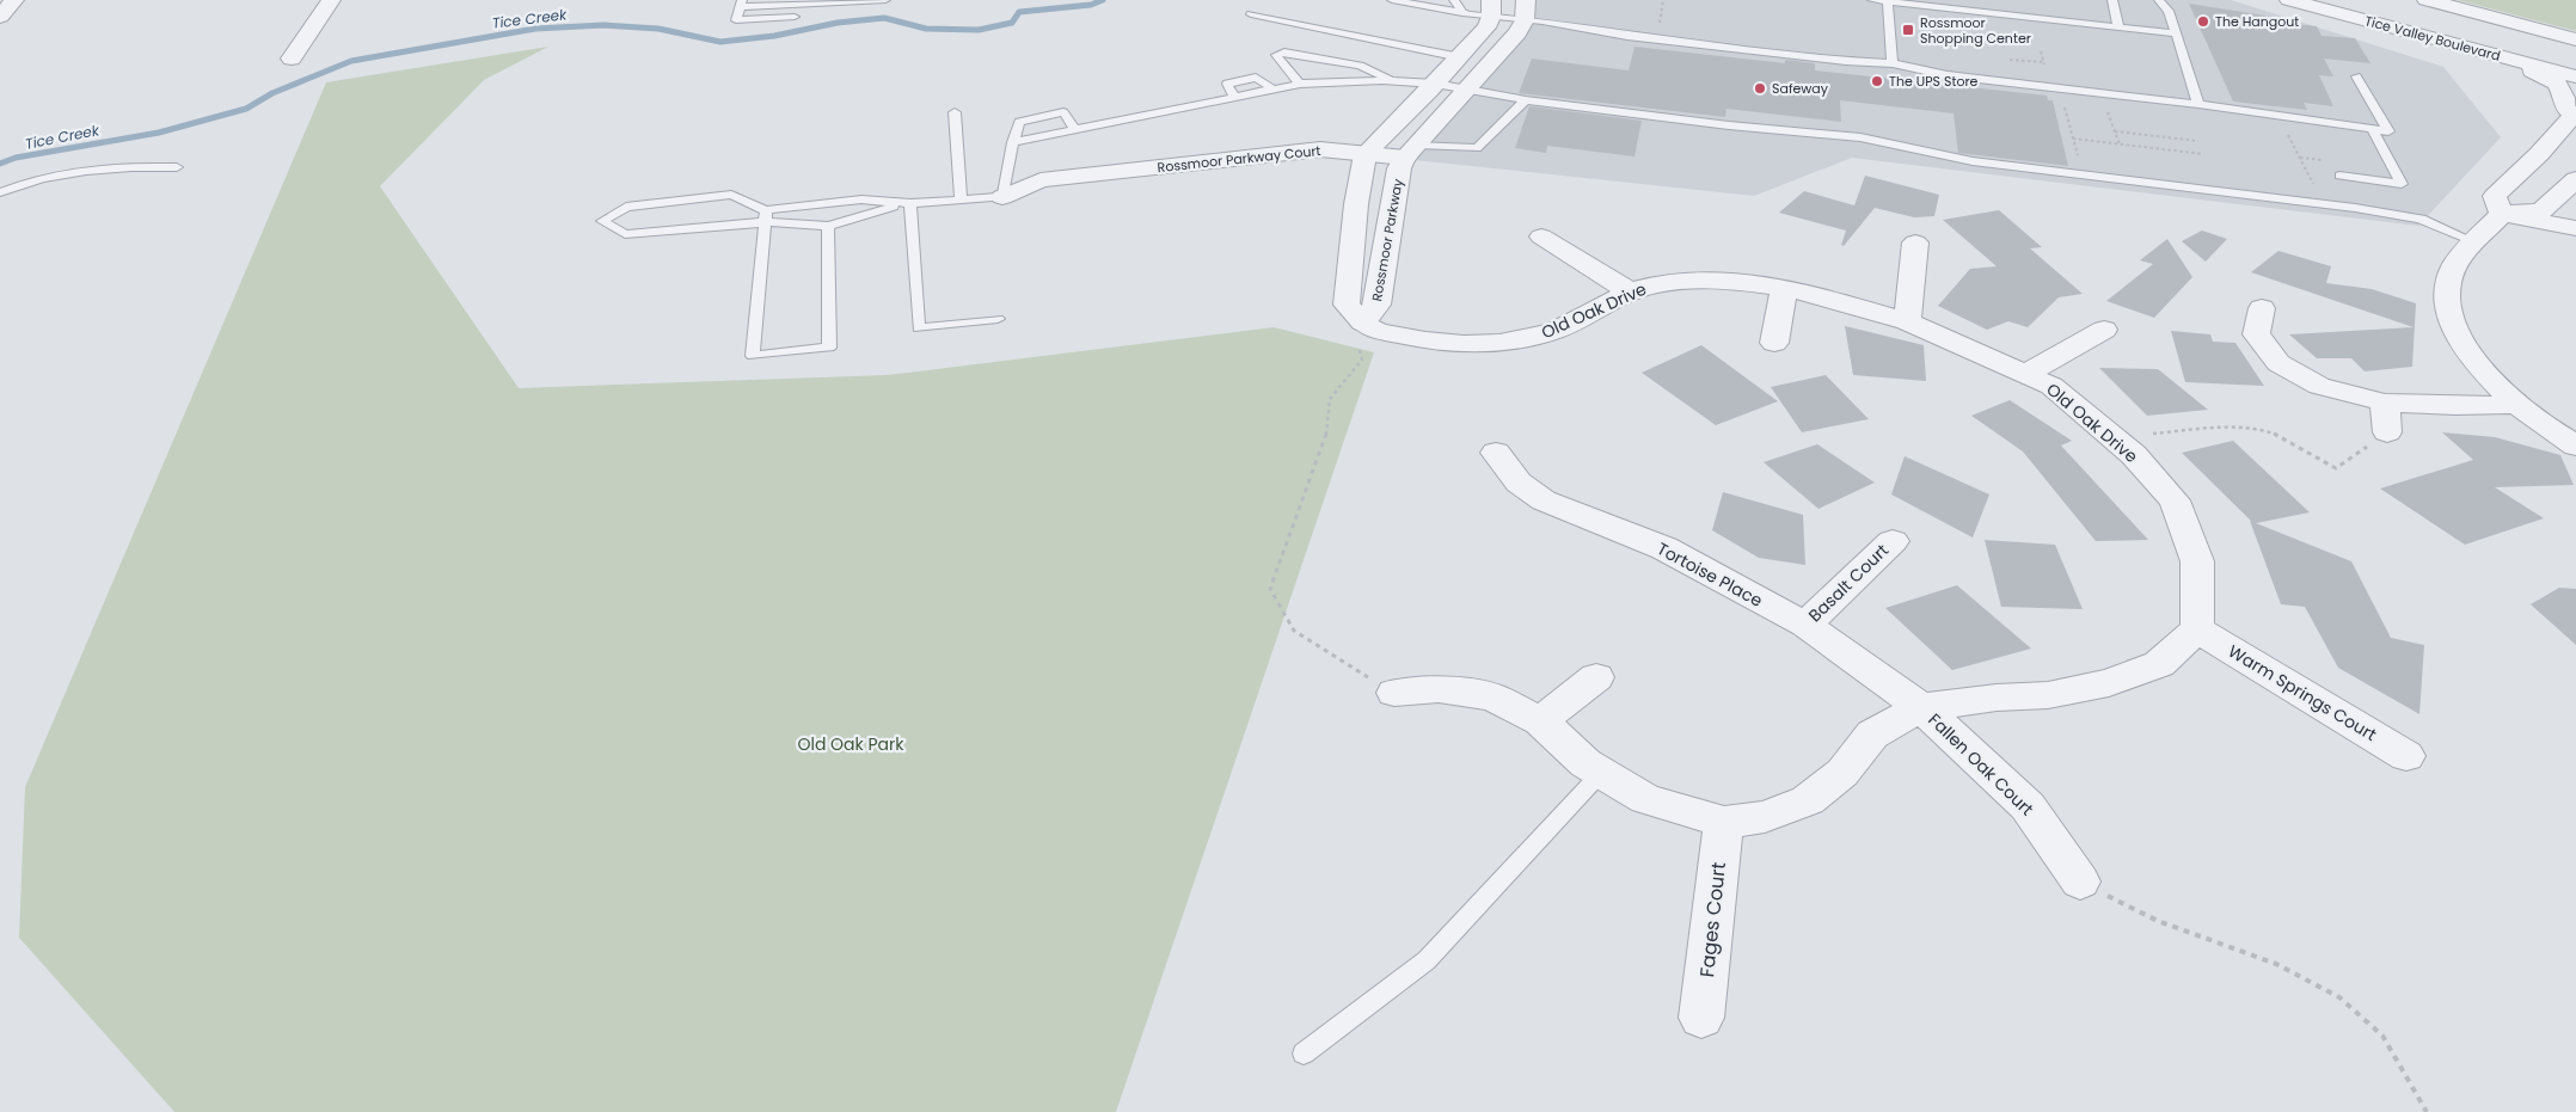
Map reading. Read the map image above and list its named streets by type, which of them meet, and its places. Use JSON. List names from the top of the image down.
{
  "streets": {
    "street": [
      "Tice Valley Boulevard",
      "Rossmoor Parkway Court",
      "Rossmoor Parkway",
      "Old Oak Drive",
      "Tortoise Place",
      "Basalt Court",
      "Warm Springs Court",
      "Fallen Oak Court",
      "Fages Court"
    ]
  },
  "crossings": [
    ["Rossmoor Parkway Court", "Rossmoor Parkway"],
    ["Rossmoor Parkway", "Old Oak Drive"],
    ["Old Oak Drive", "Warm Springs Court"],
    ["Tortoise Place", "Basalt Court"],
    ["Tortoise Place", "Fallen Oak Court"]
  ],
  "water": ["Tice Creek"],
  "parks": ["Old Oak Park"],
  "places": {
    "other": ["The Hangout", "The UPS Store", "Safeway"],
    "transit": ["Rossmoor Shopping Center"]
  }
}
